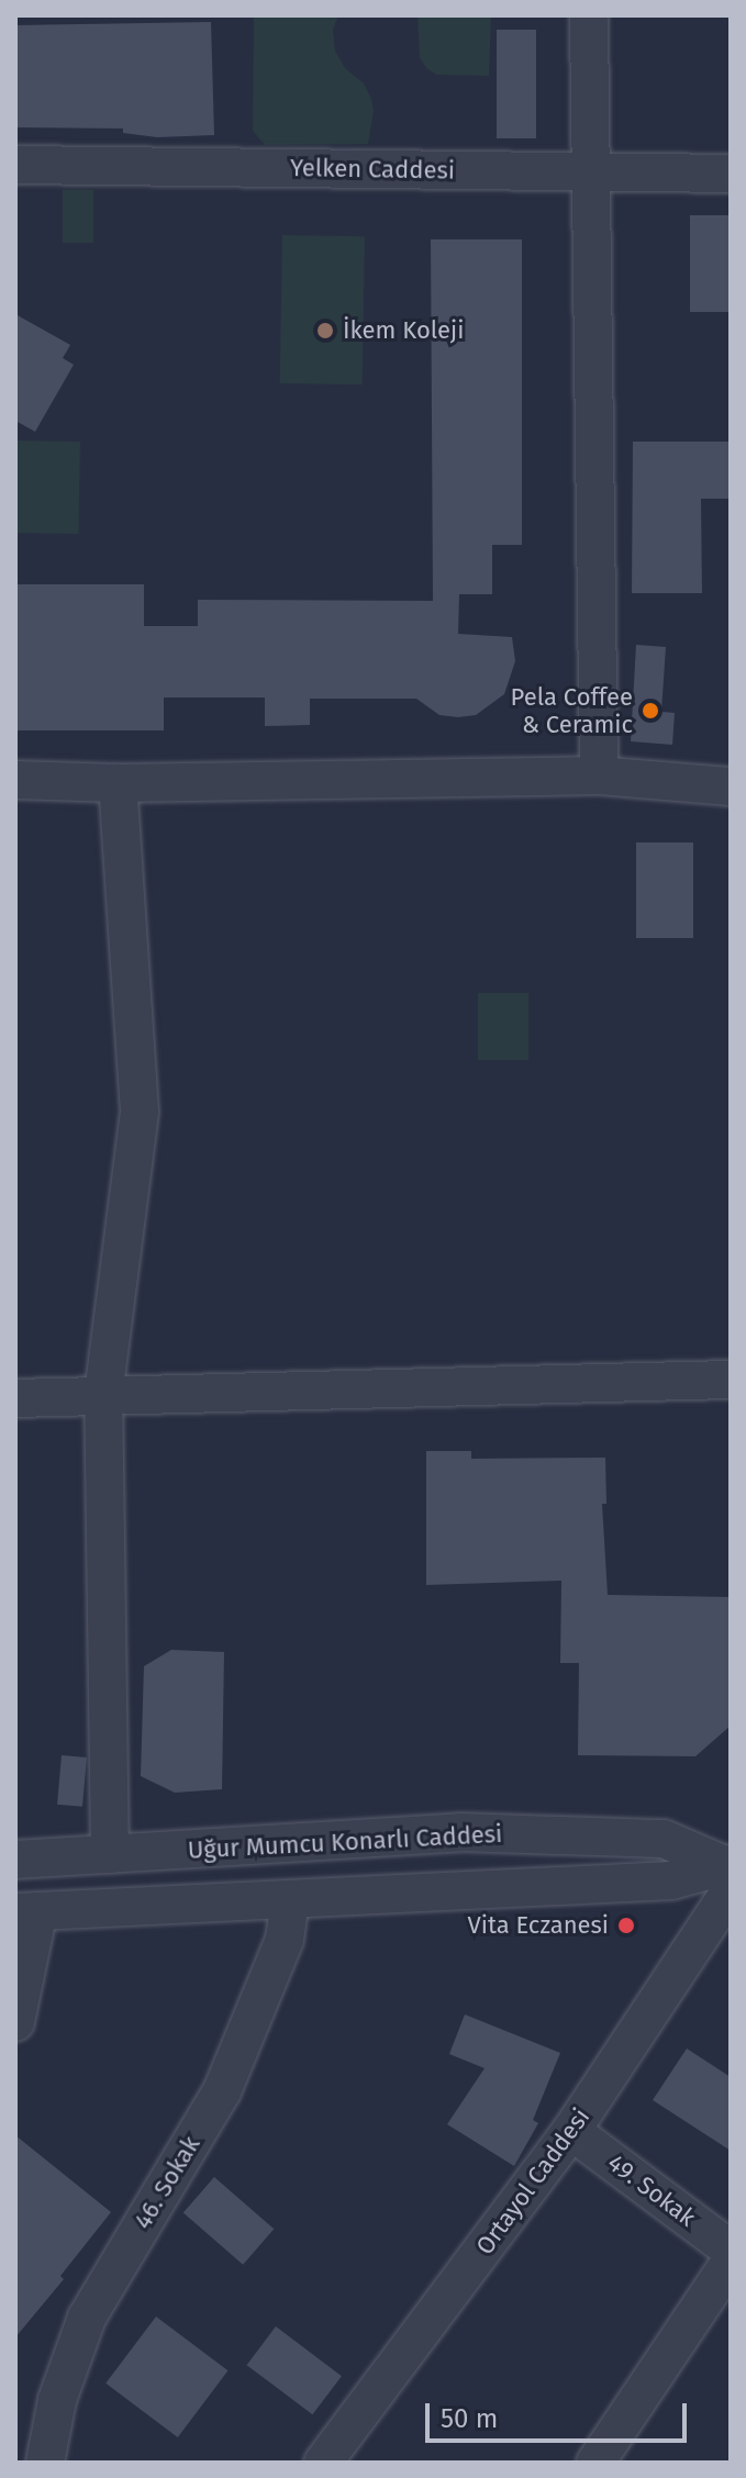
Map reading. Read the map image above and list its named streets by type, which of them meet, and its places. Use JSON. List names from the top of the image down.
{
  "streets": {
    "street": [
      "Yelken Caddesi",
      "Uğur Mumcu Konarlı Caddesi",
      "Ortayol Caddesi",
      "46. Sokak",
      "49. Sokak"
    ]
  },
  "crossings": [
    ["Uğur Mumcu Konarlı Caddesi", "Ortayol Caddesi"],
    ["Ortayol Caddesi", "49. Sokak"]
  ],
  "places": ["İkem Koleji", "Pela Coffee & Ceramic", "Vita Eczanesi"],
  "scale_bar": "50 m"
}
